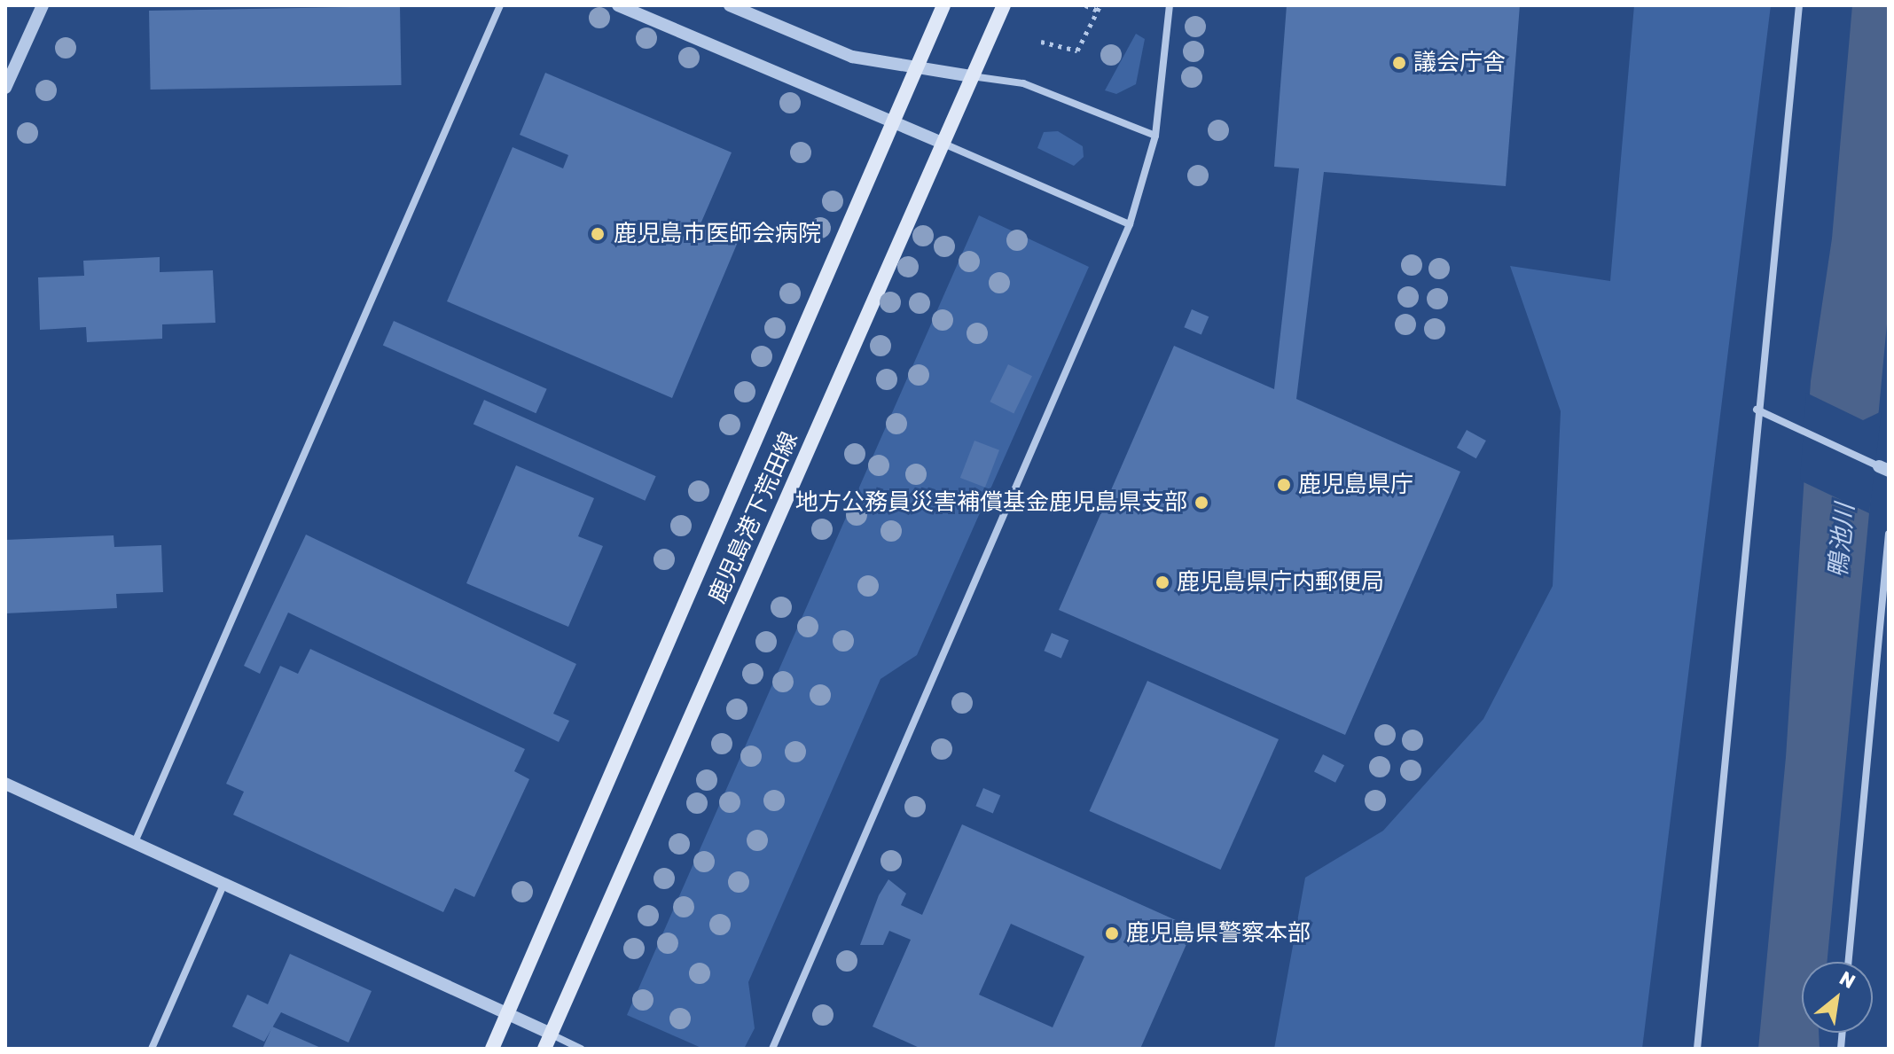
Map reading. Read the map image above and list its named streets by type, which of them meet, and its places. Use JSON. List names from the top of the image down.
{
  "streets": {
    "main road": ["鹿児島港下荒田線"]
  },
  "water": ["鴨池川"],
  "places": [
    "議会庁舎",
    "鹿児島市医師会病院",
    "鹿児島県庁",
    "地方公務員災害補償基金鹿児島県支部",
    "鹿児島県庁内郵便局",
    "鹿児島県警察本部"
  ],
  "north": "top right"
}
